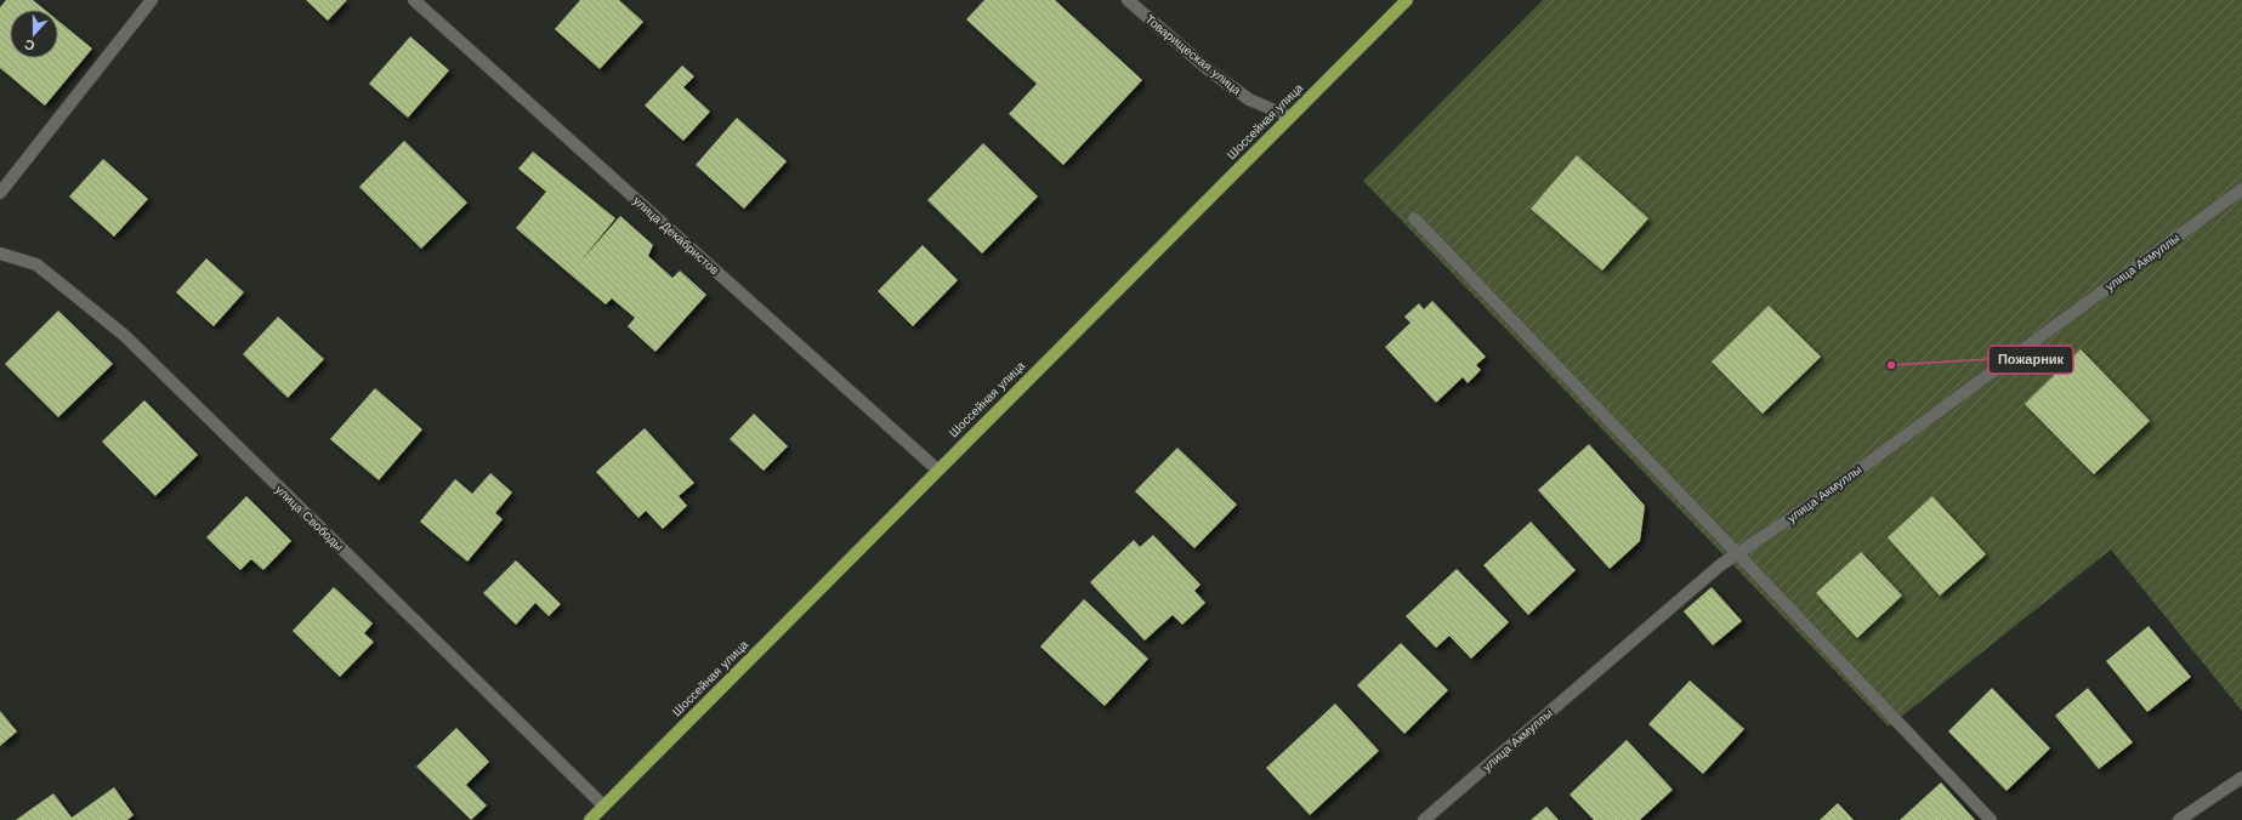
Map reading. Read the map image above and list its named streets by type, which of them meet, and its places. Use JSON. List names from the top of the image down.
{
  "streets": {
    "main road": ["Шоссейная улица"],
    "street": [
      "Товарищеская улица",
      "улица Декабристов",
      "улица Акмуллы",
      "улица Свободы"
    ]
  },
  "crossings": [
    ["Товарищеская улица", "Шоссейная улица"],
    ["Шоссейная улица", "улица Декабристов"],
    ["Шоссейная улица", "улица Свободы"]
  ],
  "places": ["Пожарник"],
  "north": "bottom"
}
